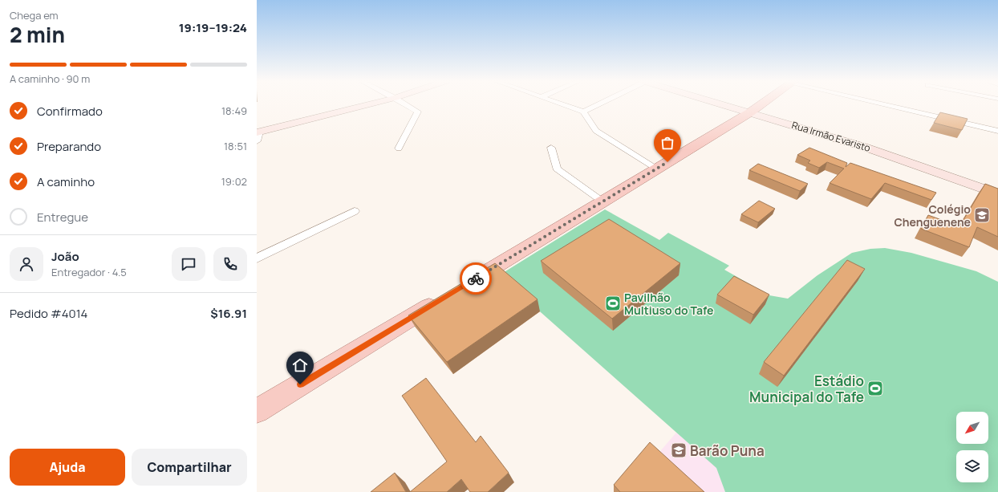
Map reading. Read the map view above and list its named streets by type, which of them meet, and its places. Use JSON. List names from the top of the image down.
{
  "streets": {
    "street": ["Rua Irmão Evaristo"]
  },
  "places": {
    "school or university": ["Colégio Chenguenene", "Barão Puna"],
    "sports": ["Pavilhão Multiuso do Tafe", "Estádio Municipal do Tafe"]
  },
  "north": "bottom left",
  "page": {
    "heading": ["2 min", "Chega em", "19:19–19:24"],
    "panel": [
      "João",
      "Entregador · 4.5",
      "Pedido #4014",
      "$16.91"
    ],
    "bar": "A caminho · 90 m",
    "list": [
      ["Confirmado", "18:49"],
      ["Preparando", "18:51"],
      ["A caminho", "19:02"],
      "Entregue"
    ],
    "buttons": ["Ajuda", "Compartilhar"]
  }
}
